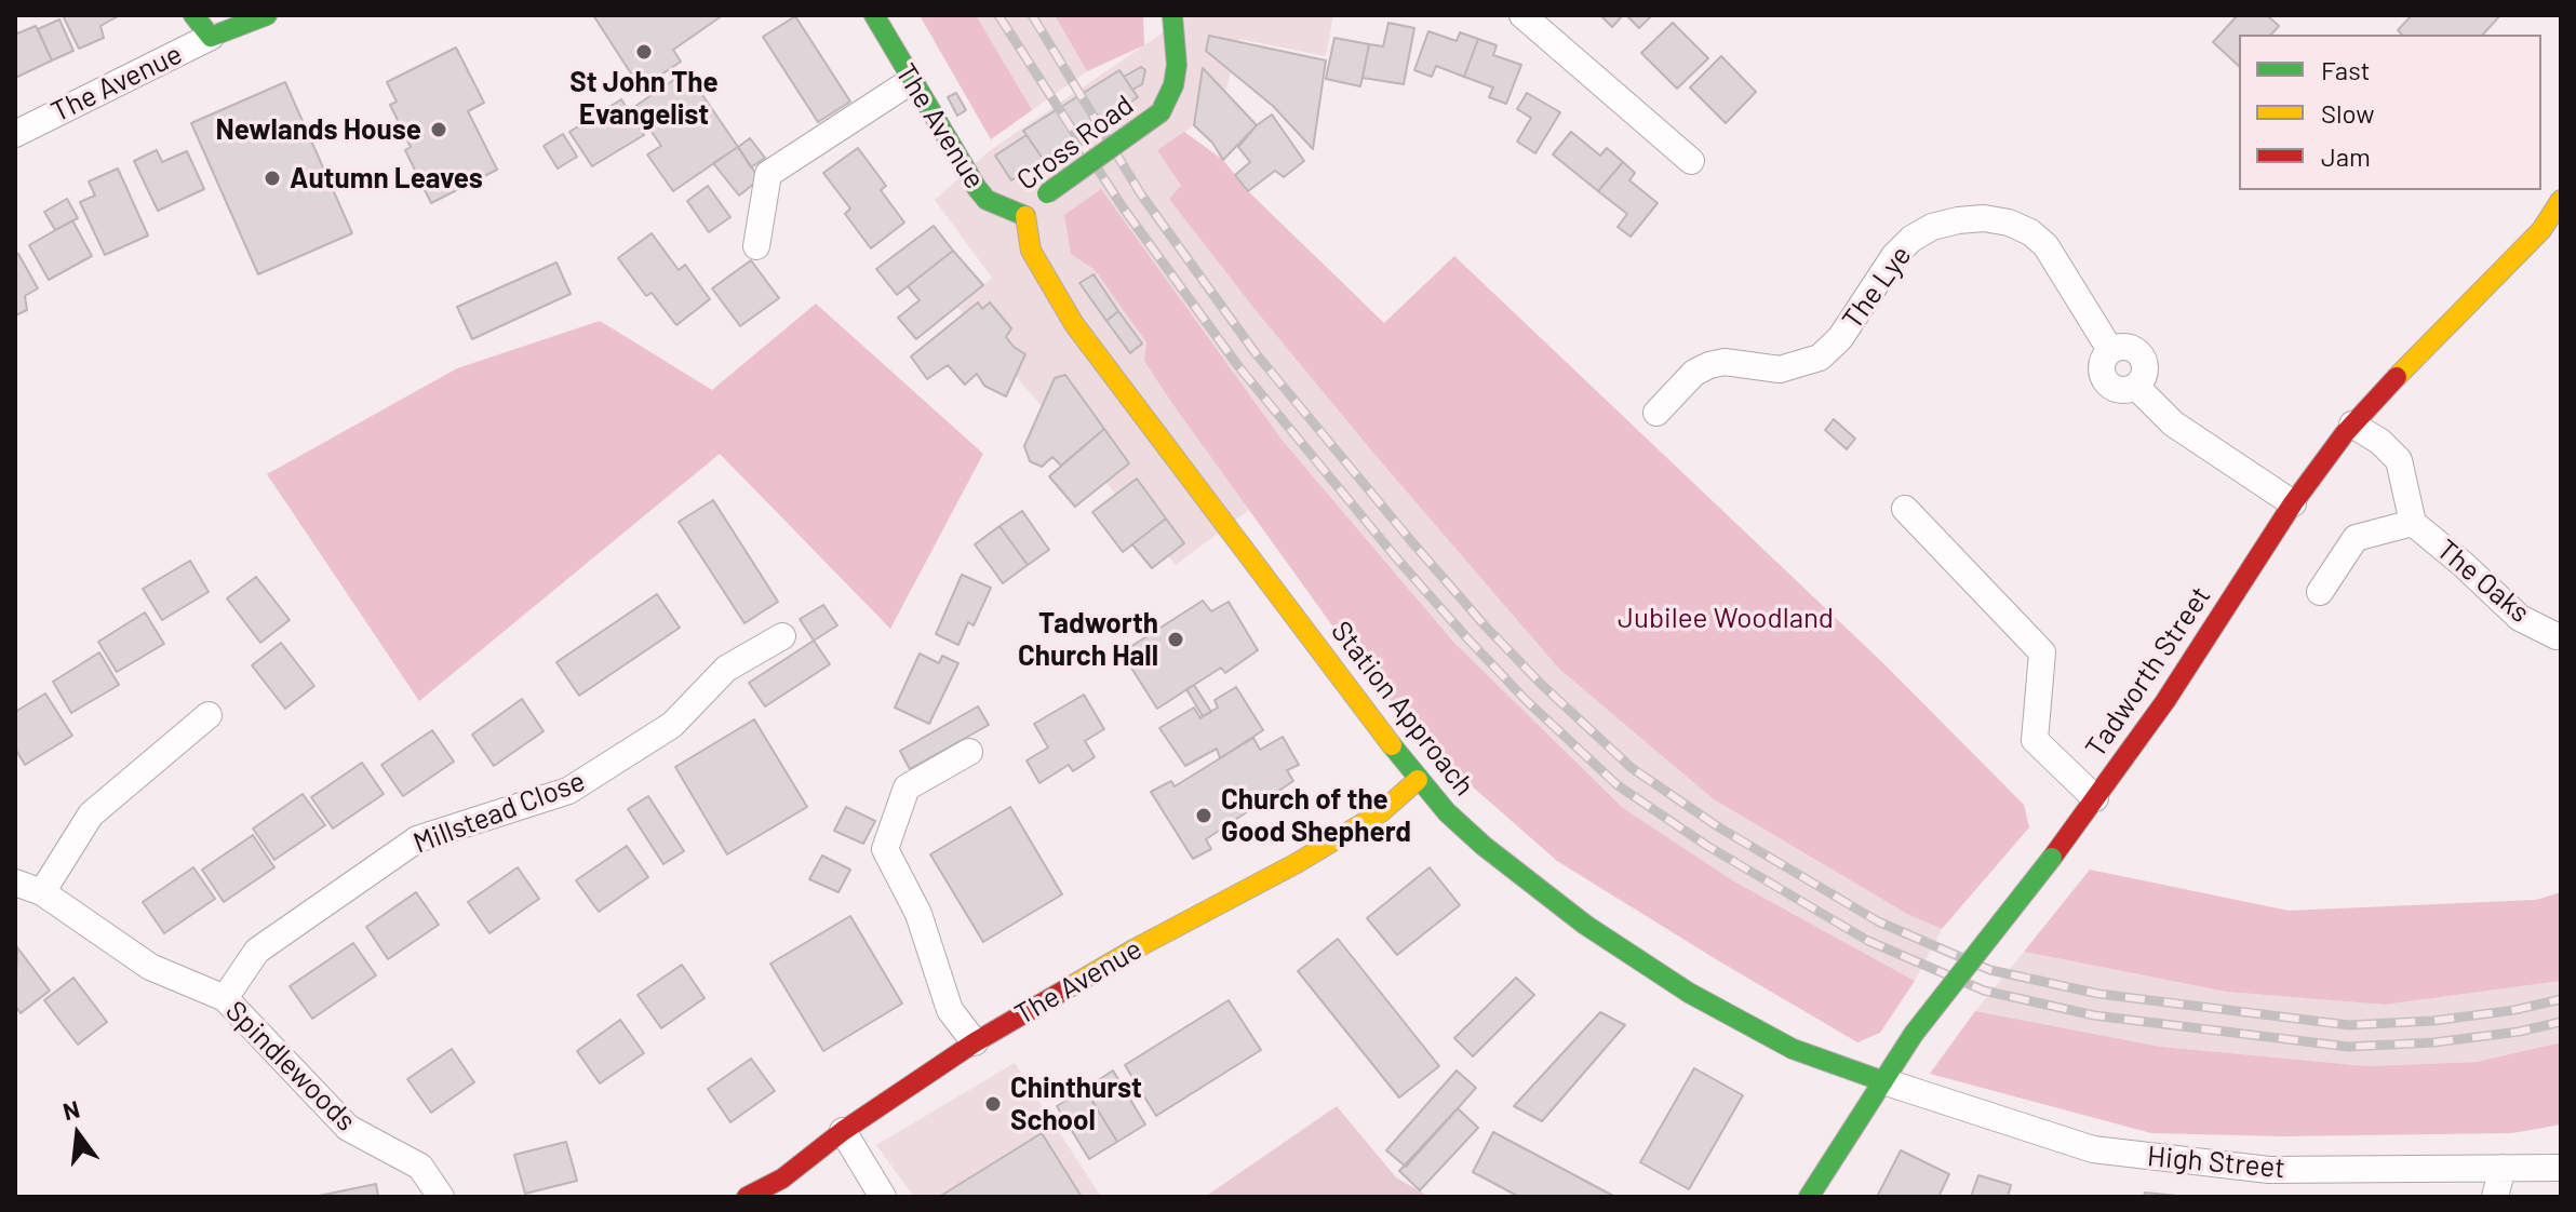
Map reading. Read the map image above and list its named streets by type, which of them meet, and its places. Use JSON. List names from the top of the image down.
{
  "streets": {
    "main road": [
      "The Avenue",
      "Cross Road",
      "Tadworth Street",
      "Station Approach"
    ],
    "street": [
      "The Lye",
      "The Oaks",
      "Millstead Close",
      "Spindlewoods",
      "High Street"
    ]
  },
  "crossings": [
    ["The Avenue", "Cross Road"],
    ["The Avenue", "Station Approach"],
    ["Cross Road", "Station Approach"],
    ["The Lye", "Tadworth Street"],
    ["The Oaks", "Tadworth Street"],
    ["Tadworth Street", "Station Approach"],
    ["Tadworth Street", "High Street"],
    ["Station Approach", "High Street"],
    ["Millstead Close", "Spindlewoods"]
  ],
  "parks": ["Jubilee Woodland"],
  "places": [
    "St John The Evangelist",
    "Newlands House",
    "Autumn Leaves",
    "Tadworth Church Hall",
    "Church of the Good Shepherd",
    "Chinthurst School"
  ],
  "legend": ["Fast", "Slow", "Jam"],
  "north": "top"
}
